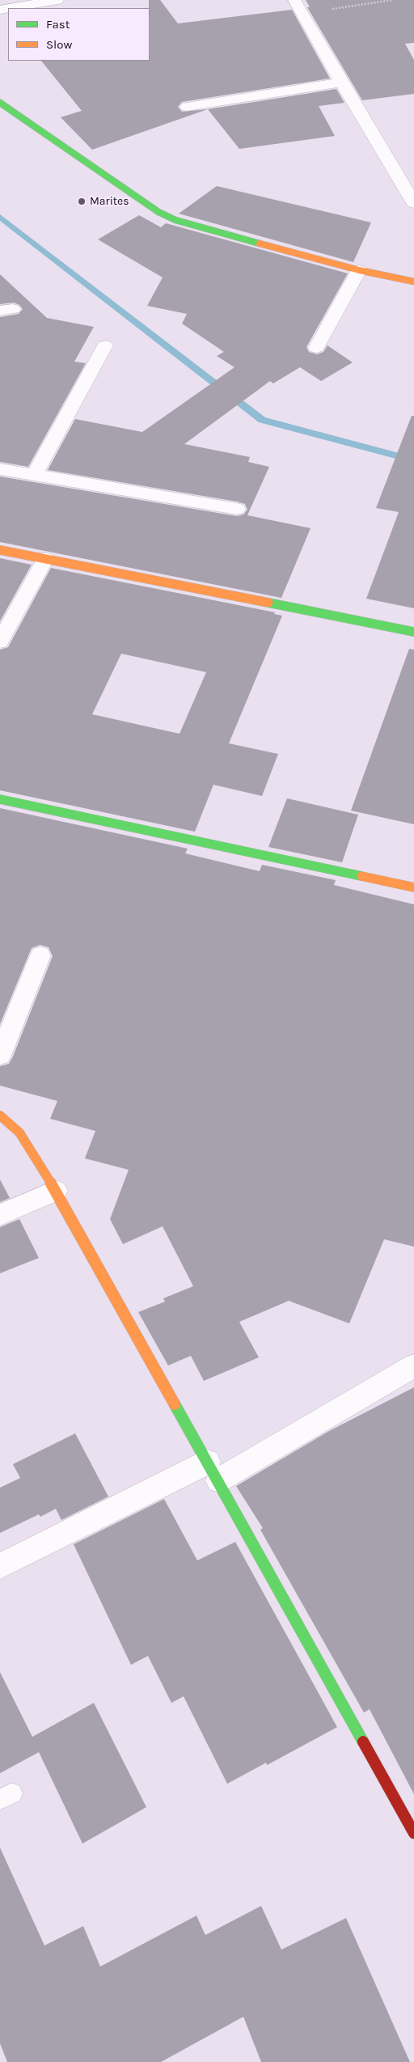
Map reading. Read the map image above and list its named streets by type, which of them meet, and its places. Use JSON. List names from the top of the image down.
{
  "places": ["Marites"],
  "legend": ["Fast", "Slow"]
}
